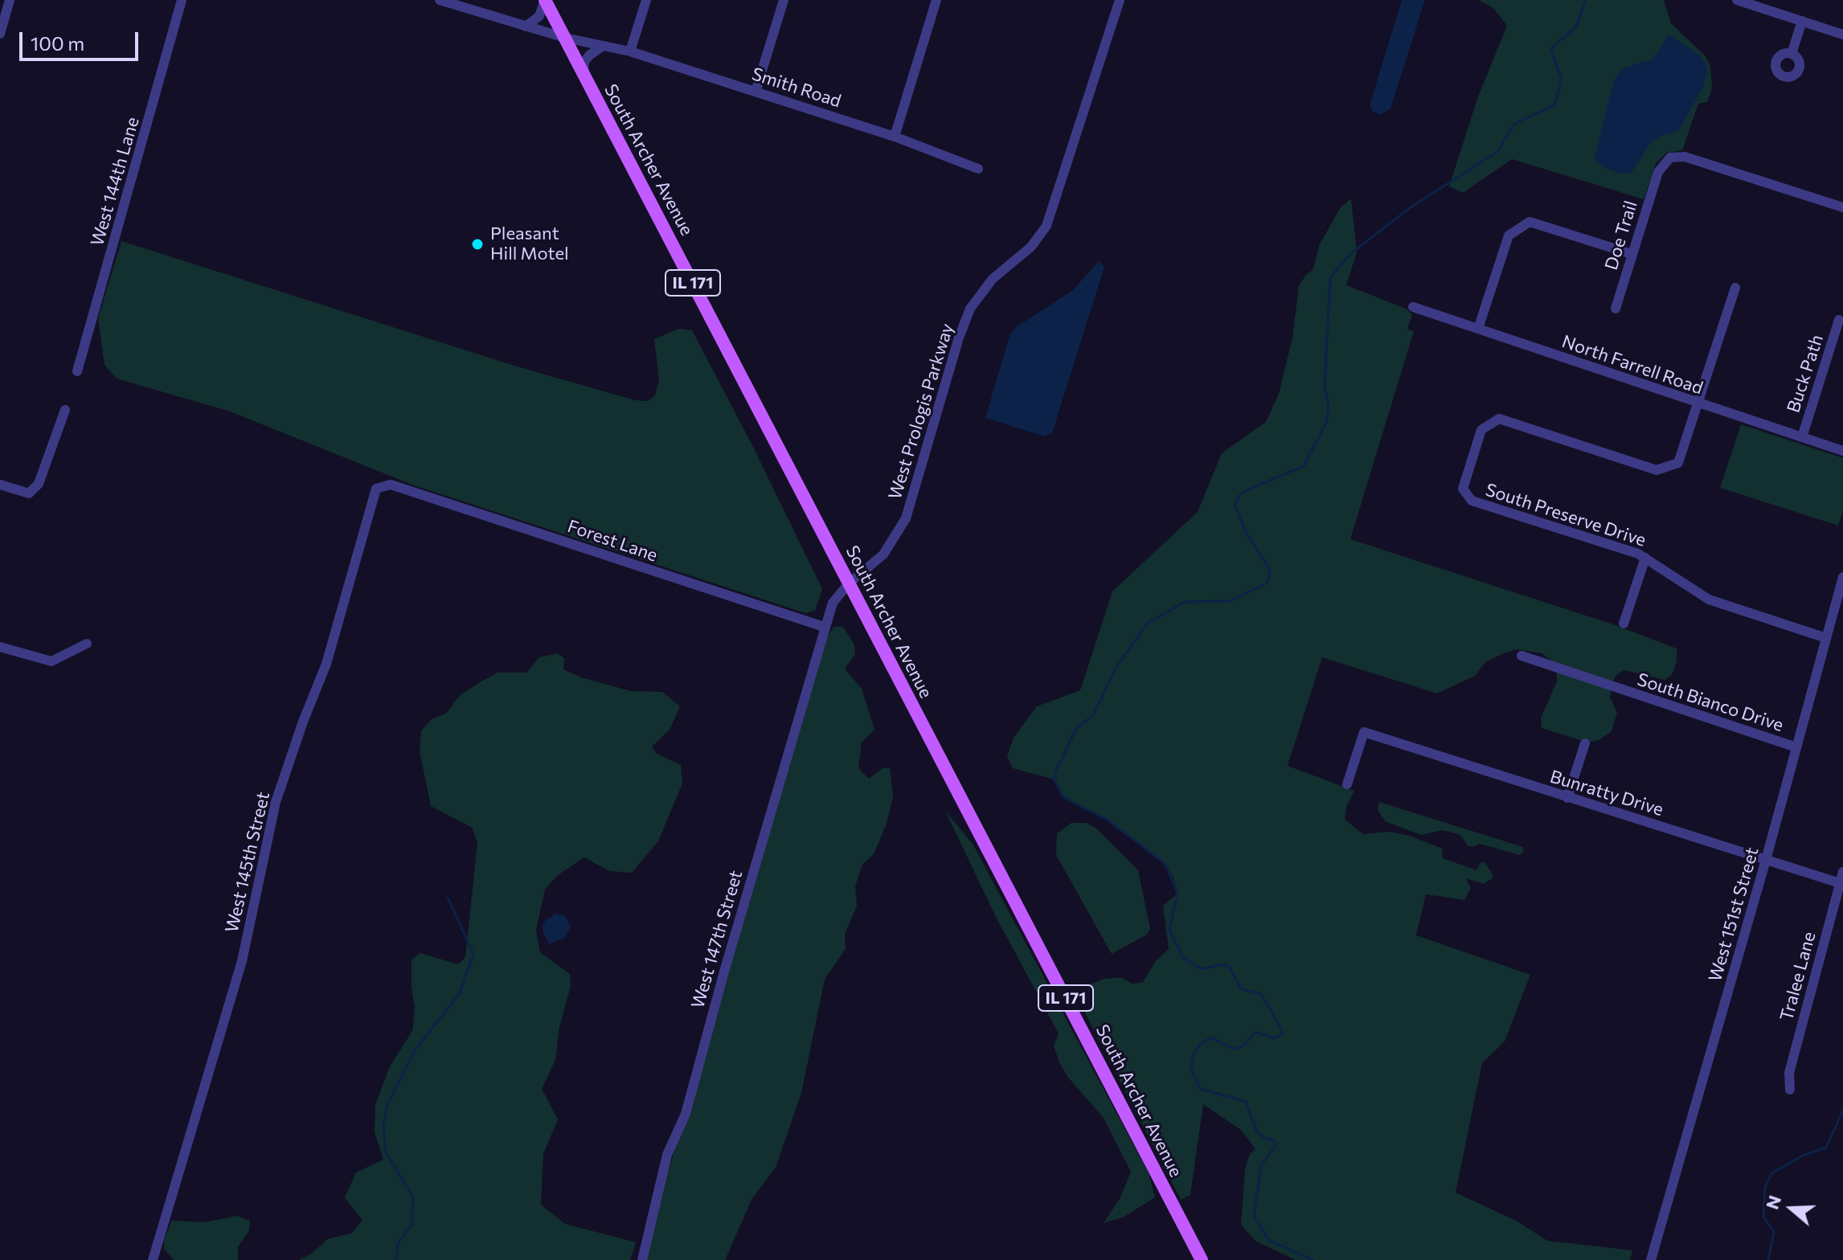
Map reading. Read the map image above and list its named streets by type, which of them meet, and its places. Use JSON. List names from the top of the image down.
{
  "streets": {
    "main road": ["South Archer Avenue", "IL 171"],
    "street": [
      "Smith Road",
      "West 144th Lane",
      "Doe Trail",
      "North Farrell Road",
      "Buck Path",
      "West Prologis Parkway",
      "South Preserve Drive",
      "Forest Lane",
      "South Bianco Drive",
      "Bunratty Drive",
      "West 145th Street",
      "West 151st Street",
      "West 147th Street",
      "Tralee Lane"
    ]
  },
  "crossings": [
    ["Smith Road", "South Archer Avenue"],
    ["South Archer Avenue", "West Prologis Parkway"],
    ["North Farrell Road", "Buck Path"],
    ["North Farrell Road", "South Preserve Drive"],
    ["West Prologis Parkway", "Forest Lane"],
    ["West Prologis Parkway", "West 147th Street"],
    ["South Preserve Drive", "West 151st Street"],
    ["Forest Lane", "West 145th Street"],
    ["Forest Lane", "West 147th Street"],
    ["South Bianco Drive", "West 151st Street"],
    ["Bunratty Drive", "West 151st Street"],
    ["Bunratty Drive", "Tralee Lane"]
  ],
  "places": ["Pleasant Hill Motel"],
  "scale_bar": "100 m",
  "north": "left"
}
